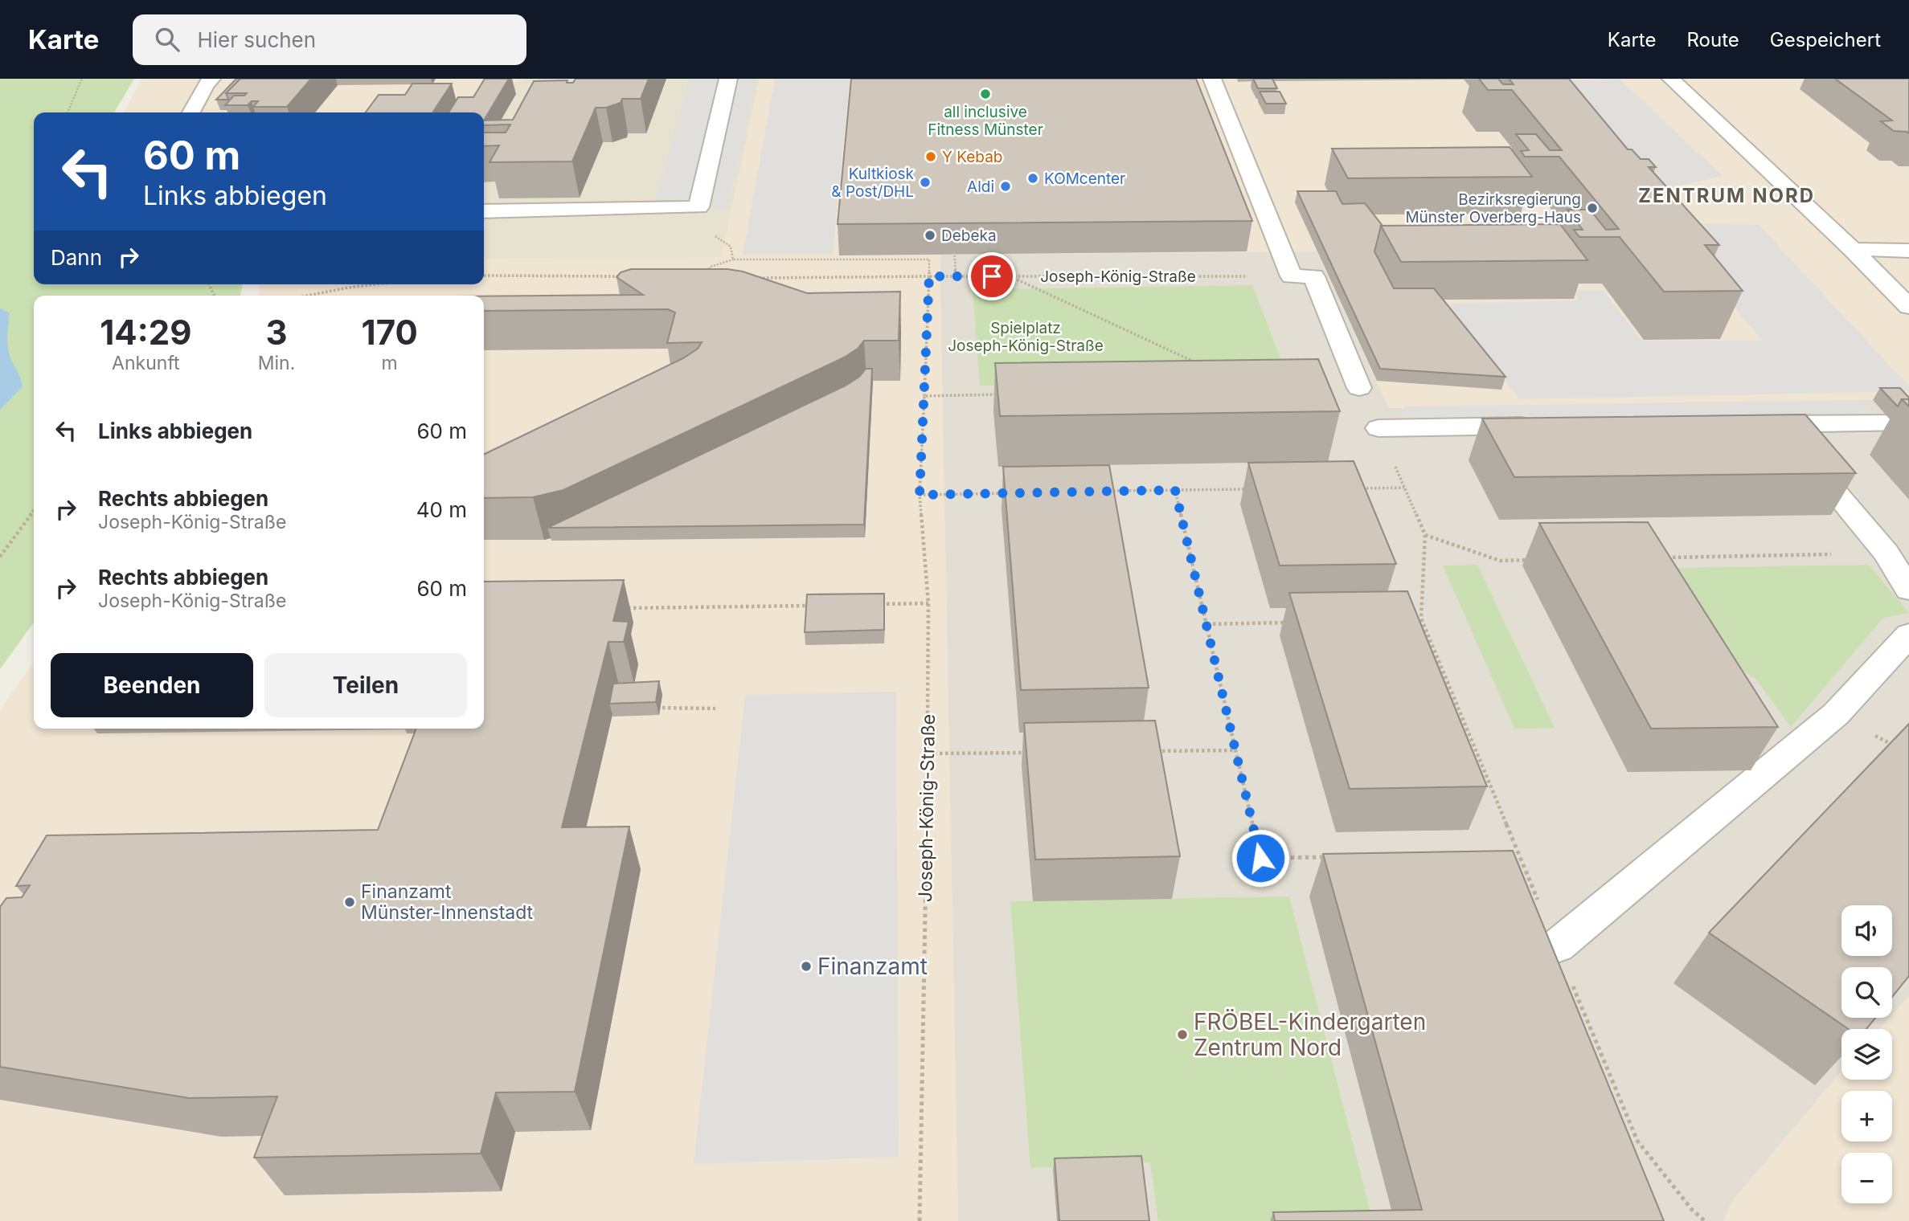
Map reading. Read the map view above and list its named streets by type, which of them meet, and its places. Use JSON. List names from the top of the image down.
{
  "streets": {
    "path": ["Joseph-König-Straße"]
  },
  "districts": ["ZENTRUM NORD"],
  "parks": ["Spielplatz Joseph-König-Straße"],
  "places": [
    "all inclusive Fitness Münster",
    "Y Kebab",
    "KOMcenter",
    "Kultkiosk & Post/DHL",
    "Aldi",
    "Bezirksregierung Münster Overberg-Haus",
    "Debeka",
    "Finanzamt Münster-Innenstadt",
    "Finanzamt",
    "FRÖBEL-Kindergarten Zentrum Nord"
  ],
  "page": {
    "header": "Karte",
    "search": "Hier suchen",
    "nav": ["Karte", "Route", "Gespeichert"],
    "turn": ["60 m", "Links abbiegen"],
    "then": "Dann",
    "eta": [
      "14:29",
      "Ankunft",
      "3",
      "Min.",
      "170",
      "m"
    ],
    "list": [
      {
        "name": "Links abbiegen",
        "value": "60 m"
      },
      {
        "name": "Rechts abbiegen",
        "note": "Joseph-König-Straße",
        "value": "40 m"
      },
      {
        "name": "Rechts abbiegen",
        "note": "Joseph-König-Straße",
        "value": "60 m"
      }
    ],
    "buttons": ["Beenden", "Teilen"],
    "map_buttons": ["+", "−"]
  }
}
